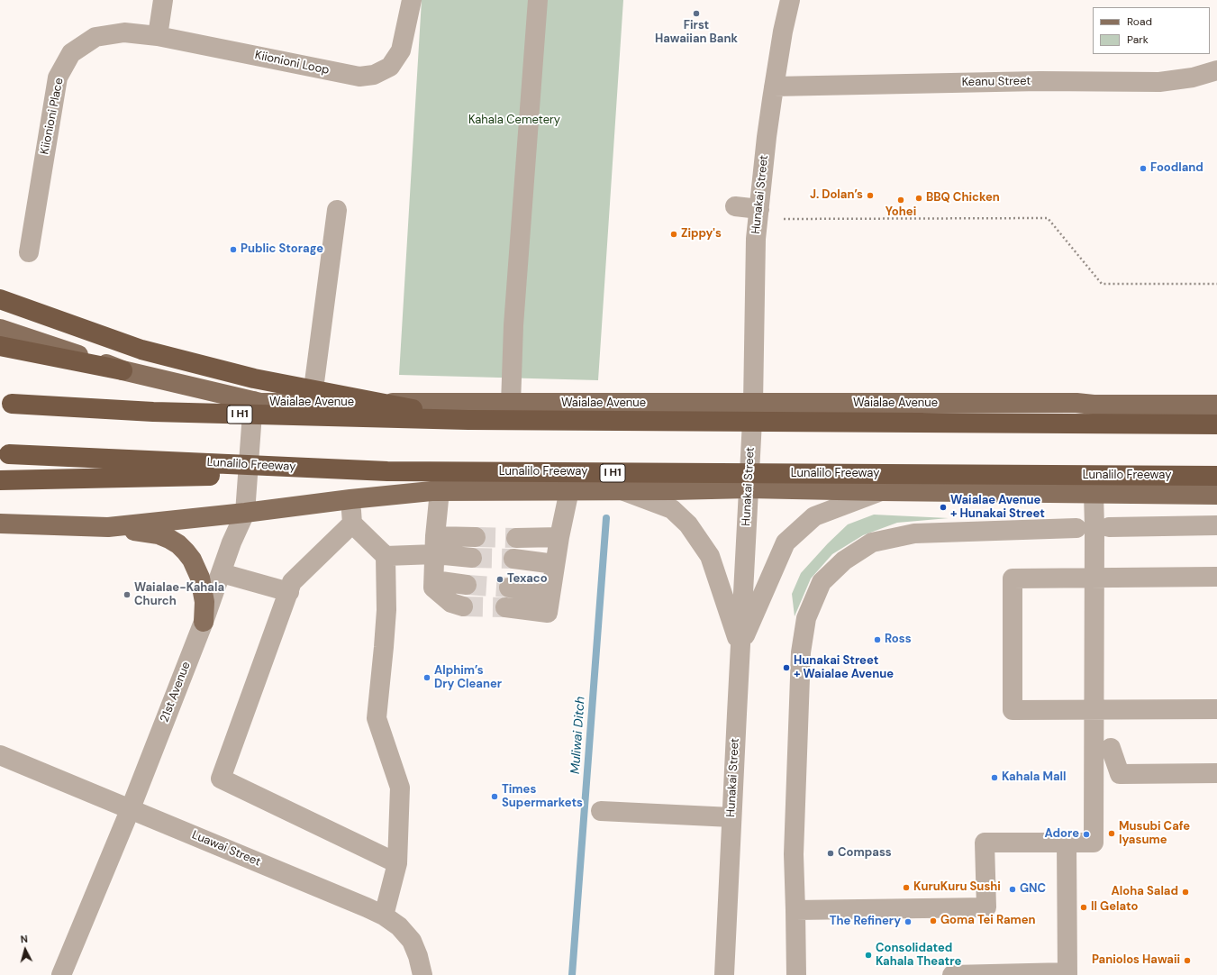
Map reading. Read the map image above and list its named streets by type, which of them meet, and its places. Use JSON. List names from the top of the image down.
{
  "streets": {
    "highway": ["I H1", "Lunalilo Freeway"],
    "main road": ["Waialae Avenue"],
    "street": [
      "Kiionioni Loop",
      "Keanu Street",
      "Kiionioni Place",
      "Hunakai Street",
      "21st Avenue",
      "Luawai Street"
    ]
  },
  "crossings": [
    ["Kiionioni Loop", "Kiionioni Place"],
    ["Keanu Street", "Hunakai Street"],
    ["Hunakai Street", "Waialae Avenue"],
    ["Waialae Avenue", "21st Avenue"],
    ["21st Avenue", "Luawai Street"]
  ],
  "water": ["Muliwai Ditch"],
  "parks": ["Kahala Cemetery"],
  "places": [
    "First Hawaiian Bank",
    "Foodland",
    "J. Dolan’s",
    "BBQ Chicken",
    "Yohei",
    "Zippy's",
    "Public Storage",
    "Waialae Avenue + Hunakai Street",
    "Texaco",
    "Waialae-Kahala Church",
    "Ross",
    "Hunakai Street + Waialae Avenue",
    "Alphim’s Dry Cleaner",
    "Kahala Mall",
    "Times Supermarkets",
    "Musubi Cafe Iyasume",
    "Adore",
    "Compass",
    "KuruKuru Sushi",
    "GNC",
    "Aloha Salad",
    "Il Gelato",
    "Goma Tei Ramen",
    "The Refinery",
    "Consolidated Kahala Theatre",
    "Paniolos Hawaii"
  ],
  "legend": ["Road", "Park"],
  "north": "top"
}
